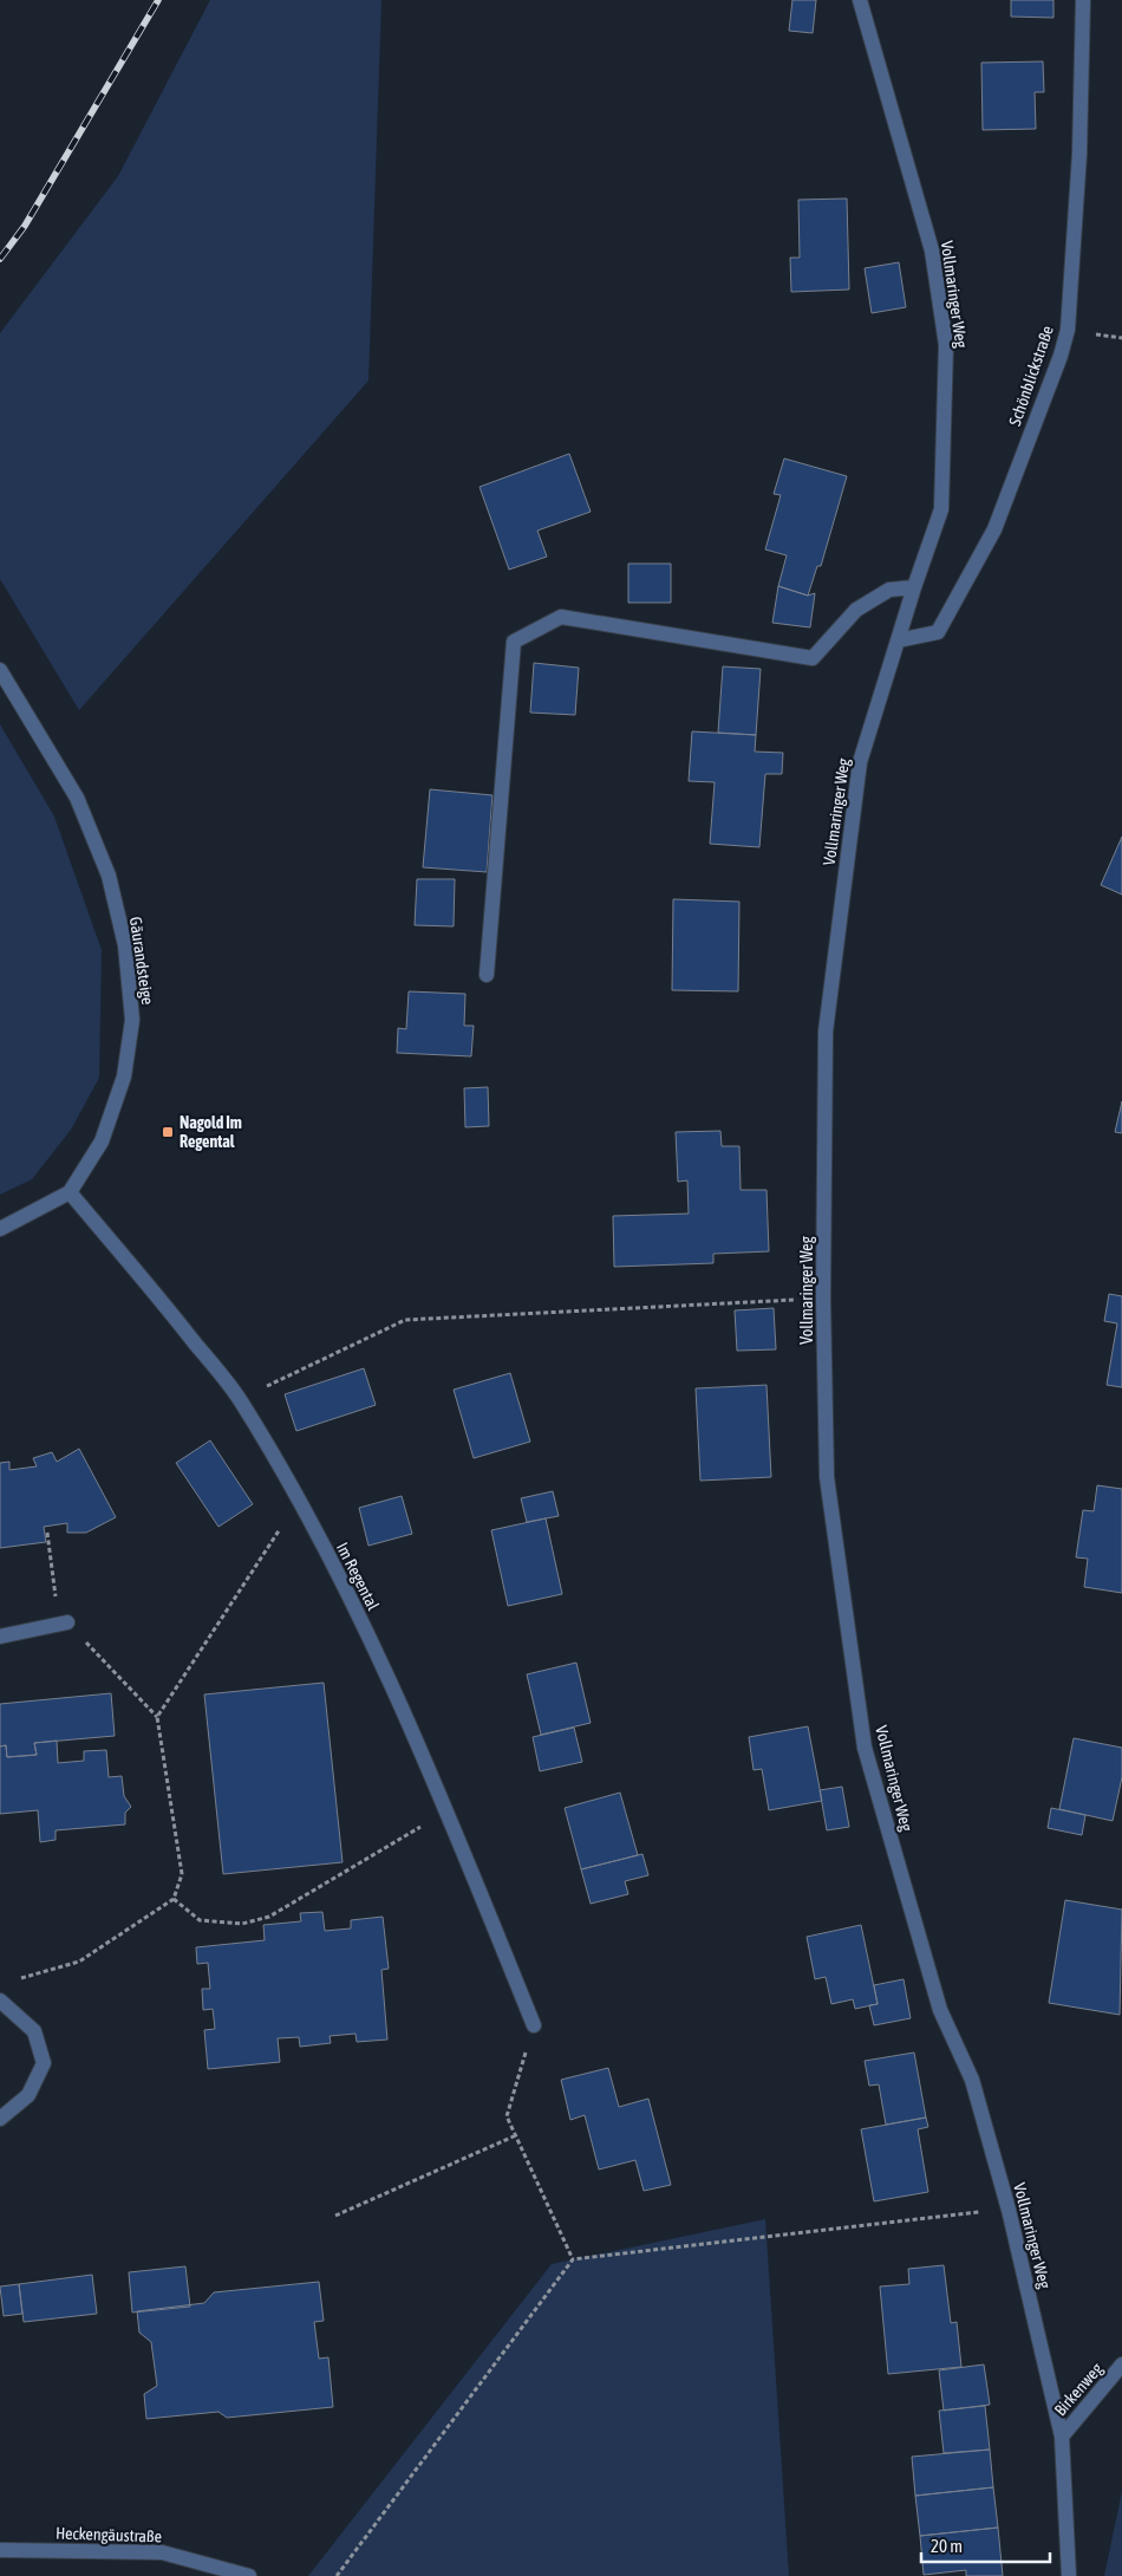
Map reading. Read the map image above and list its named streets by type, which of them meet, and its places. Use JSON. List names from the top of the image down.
{
  "streets": {
    "street": [
      "Vollmaringer Weg",
      "Schönblickstraße",
      "Gäurandsteige",
      "Im Regental",
      "Birkenweg",
      "Heckengäustraße"
    ]
  },
  "crossings": [
    ["Vollmaringer Weg", "Schönblickstraße"],
    ["Vollmaringer Weg", "Birkenweg"],
    ["Gäurandsteige", "Im Regental"]
  ],
  "places": {
    "transit": ["Nagold Im Regental"]
  },
  "scale_bar": "20 m"
}
